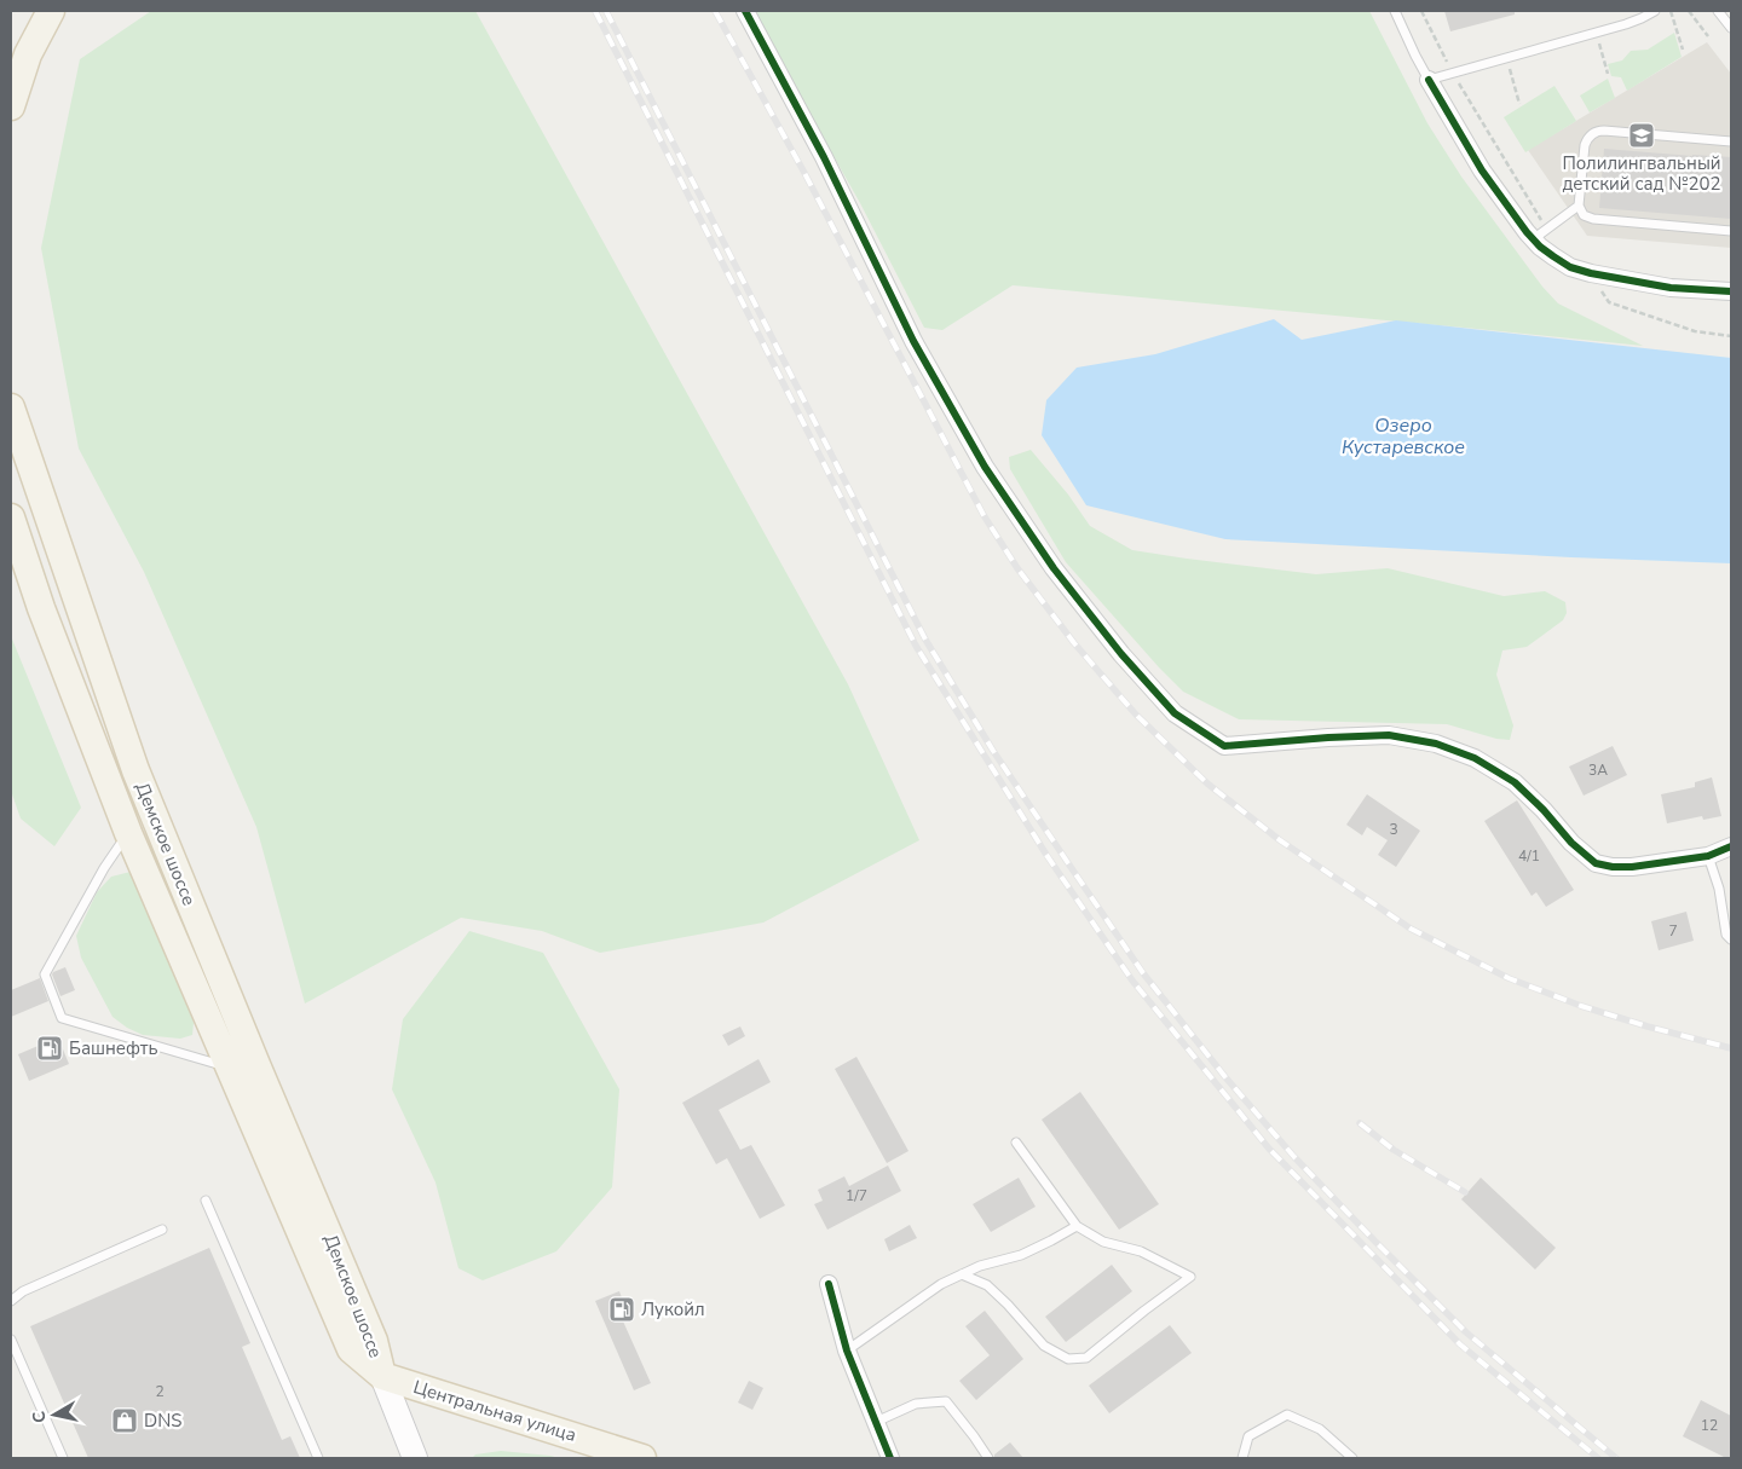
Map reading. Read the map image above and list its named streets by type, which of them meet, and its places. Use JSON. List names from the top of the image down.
{
  "streets": {
    "main road": ["Демское шоссе", "Центральная улица"]
  },
  "crossings": [
    ["Демское шоссе", "Центральная улица"]
  ],
  "water": ["Озеро Кустаревское"],
  "places": {
    "school or university": ["Полилингвальный детский сад №202"],
    "fuel station": ["Башнефть", "Лукойл"],
    "shop": ["DNS"]
  },
  "house_numbers": [
    "3А",
    "3",
    "4/1",
    "7",
    "1/7",
    "2",
    "12"
  ],
  "north": "left"
}
